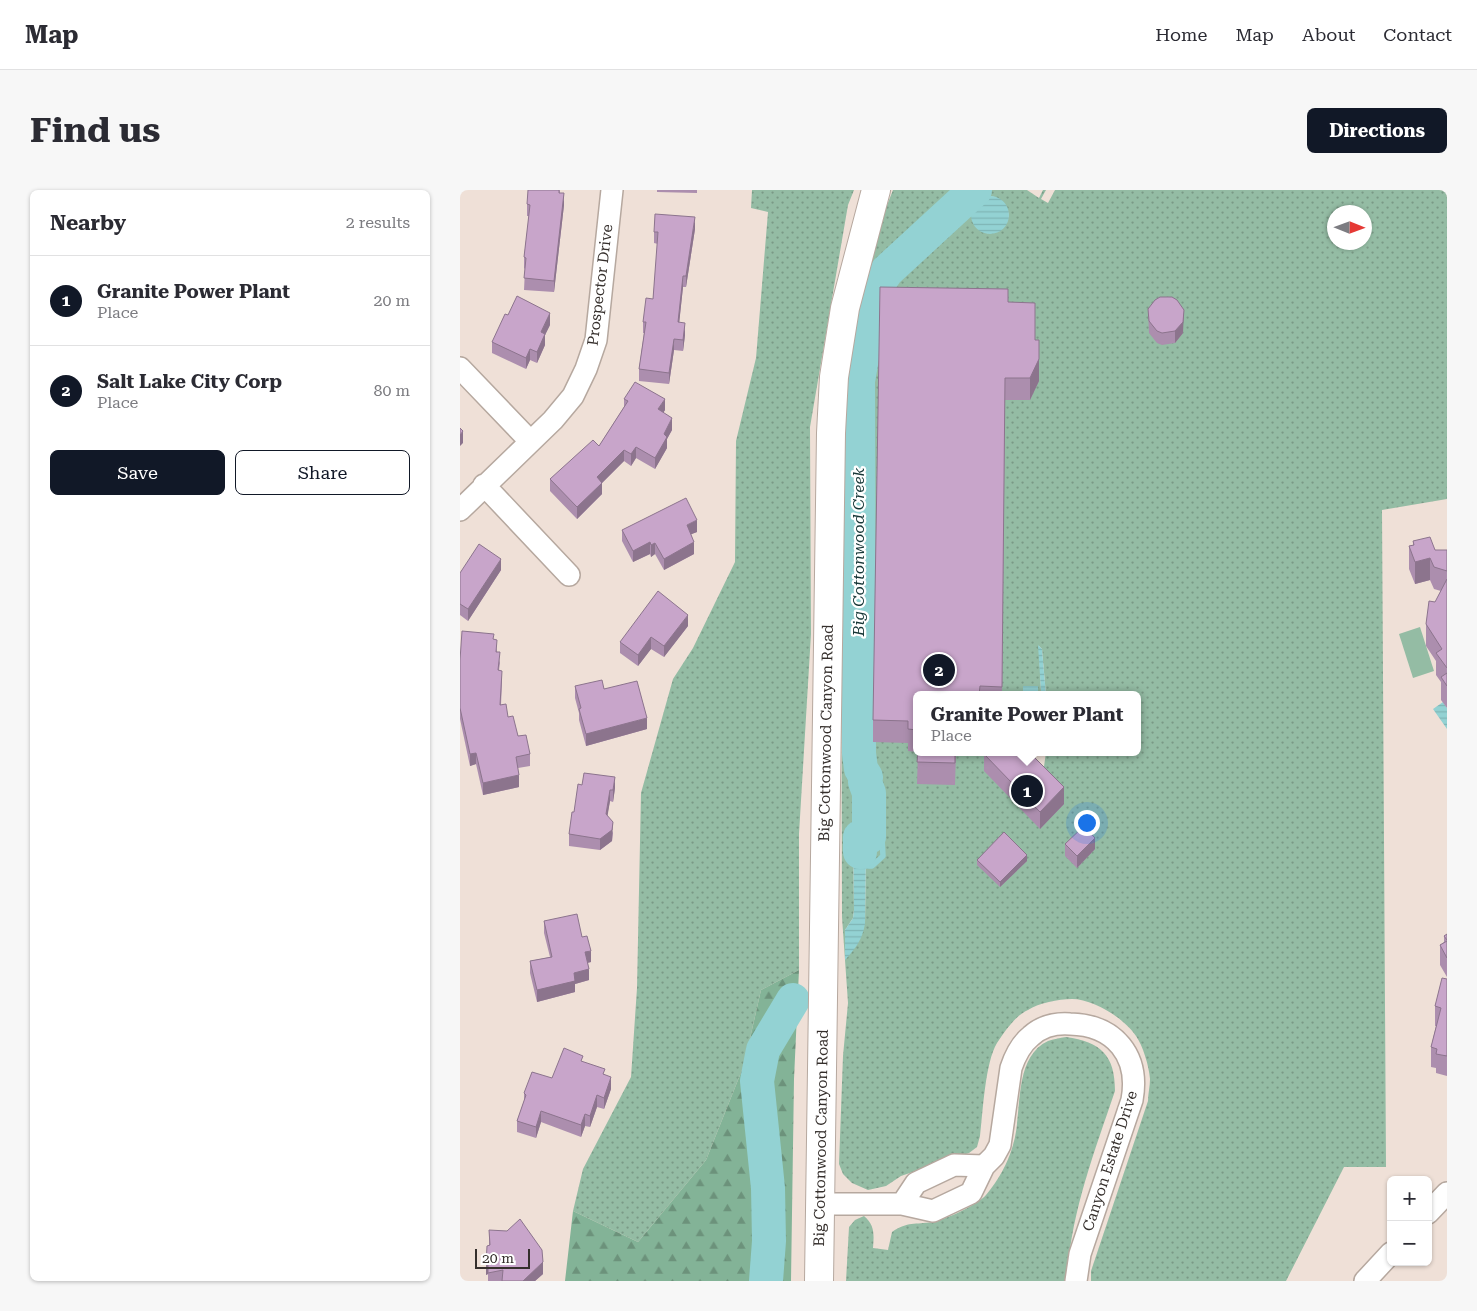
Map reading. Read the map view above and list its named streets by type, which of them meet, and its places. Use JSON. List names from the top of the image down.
{
  "streets": {
    "main road": ["Big Cottonwood Canyon Road"],
    "street": ["Prospector Drive", "Canyon Estate Drive"]
  },
  "crossings": [
    ["Big Cottonwood Canyon Road", "Canyon Estate Drive"]
  ],
  "water": ["Big Cottonwood Creek"],
  "scale_bar": "20 m",
  "north": "right",
  "page": {
    "header": "Map",
    "nav": [
      "Home",
      "Map",
      "About",
      "Contact"
    ],
    "buttons": [
      "Directions",
      ["Save", "Share"]
    ],
    "title": "Find us",
    "heading": ["Nearby", "2 results"],
    "list": [
      {
        "mark": "1",
        "name": "Granite Power Plant",
        "note": "Place",
        "value": "20 m"
      },
      {
        "mark": "2",
        "name": "Salt Lake City Corp",
        "note": "Place",
        "value": "80 m"
      }
    ],
    "pins": ["2", "1"],
    "popup": ["Granite Power Plant", "Place"],
    "map_buttons": ["+", "−"],
    "scale": "20 m"
  }
}
